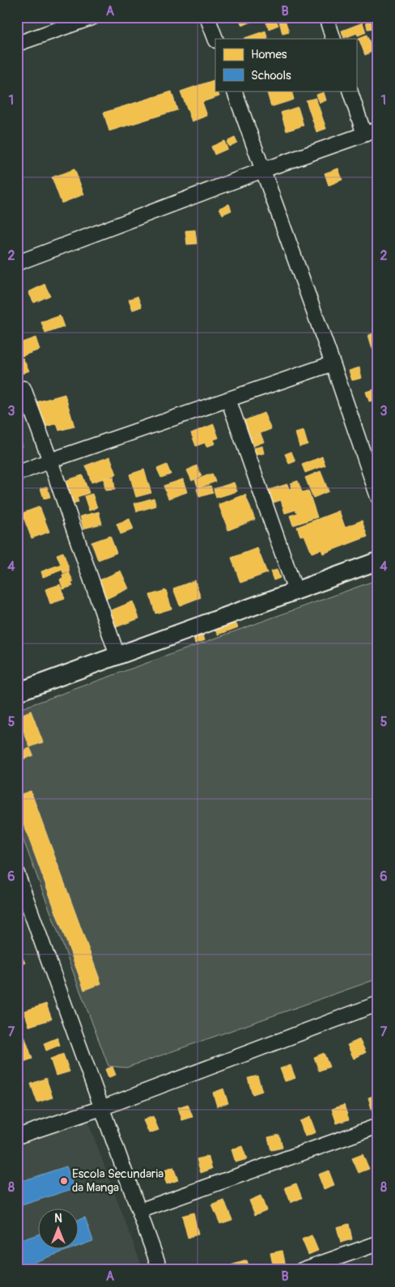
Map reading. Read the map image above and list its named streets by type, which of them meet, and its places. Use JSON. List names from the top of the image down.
{
  "places": ["Escola Secundaria da Manga"],
  "legend": ["Homes", "Schools"],
  "north": "top",
  "grid": {
    "columns": ["A", "B"],
    "rows": [
      "1",
      "2",
      "3",
      "4",
      "5",
      "6",
      "7",
      "8"
    ]
  }
}
